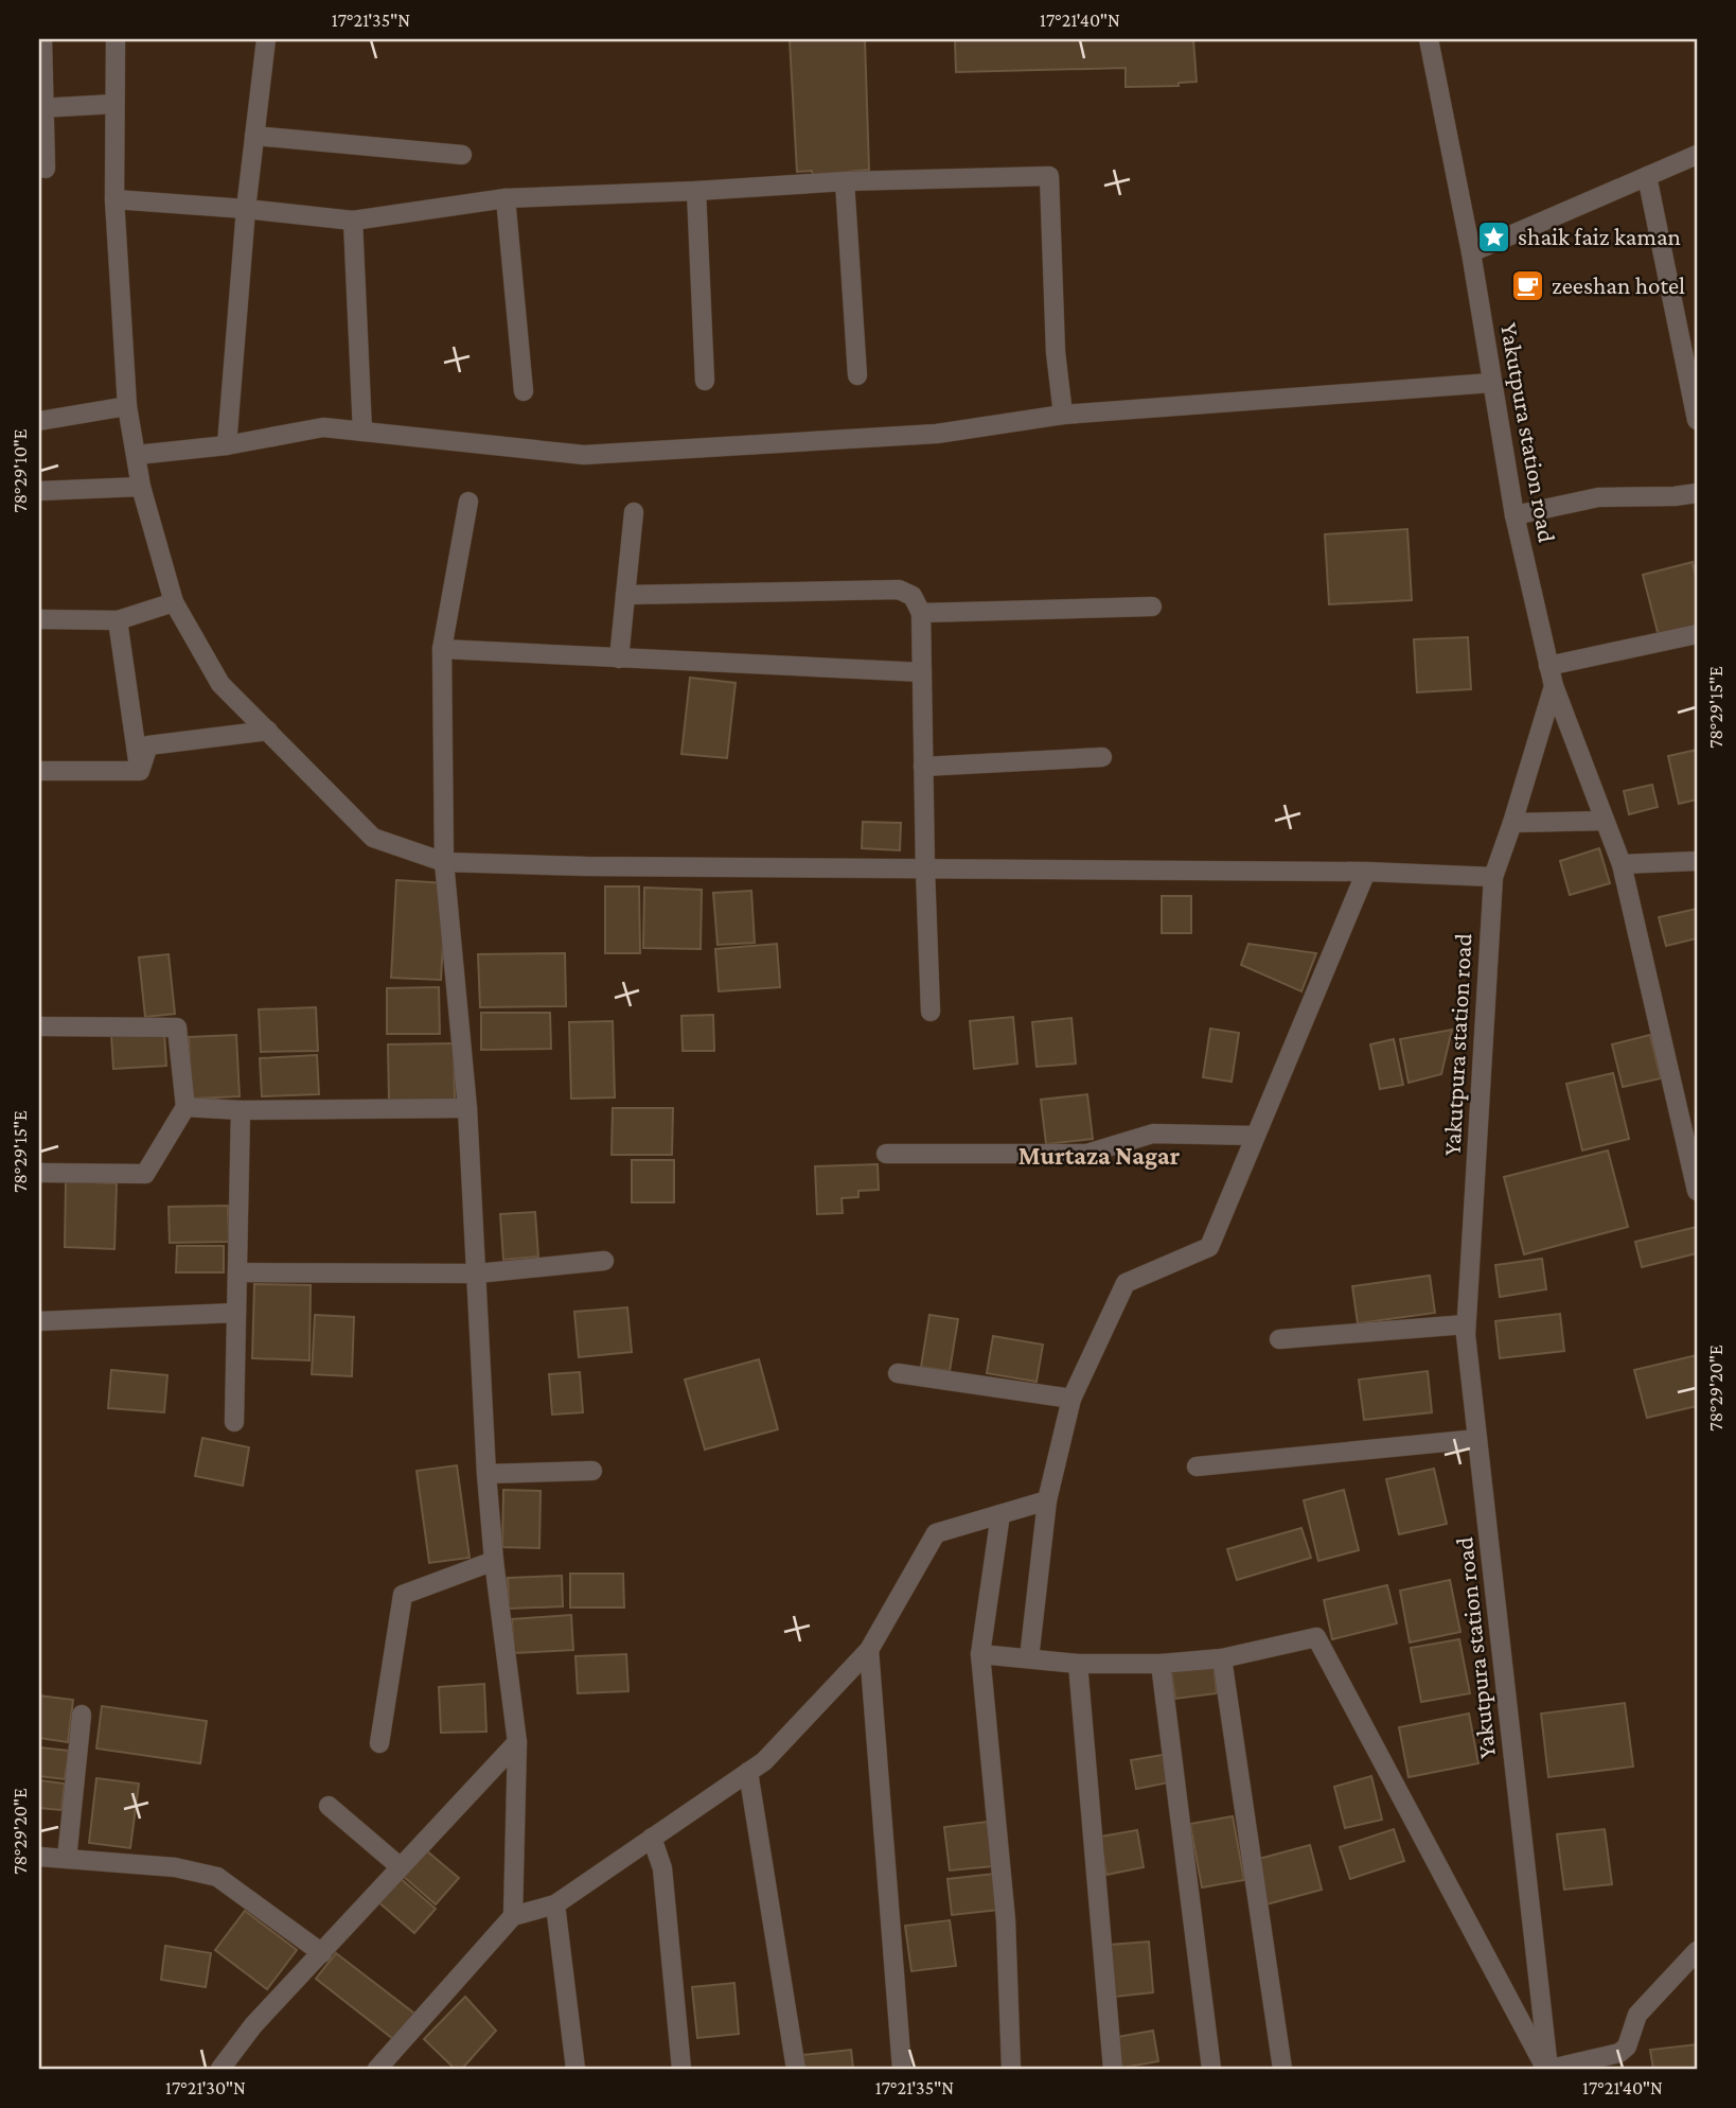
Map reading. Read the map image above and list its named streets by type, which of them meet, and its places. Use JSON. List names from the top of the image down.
{
  "streets": {
    "street": ["Yakutpura station road"]
  },
  "districts": ["Murtaza Nagar"],
  "places": {
    "place": ["shaik faiz kaman"],
    "cafe": ["zeeshan hotel"]
  },
  "coordinates": [
    "17°21'35\"N",
    "17°21'40\"N",
    "78°29'10\"E",
    "78°29'15\"E",
    "78°29'20\"E",
    "17°21'30\"N"
  ]
}
